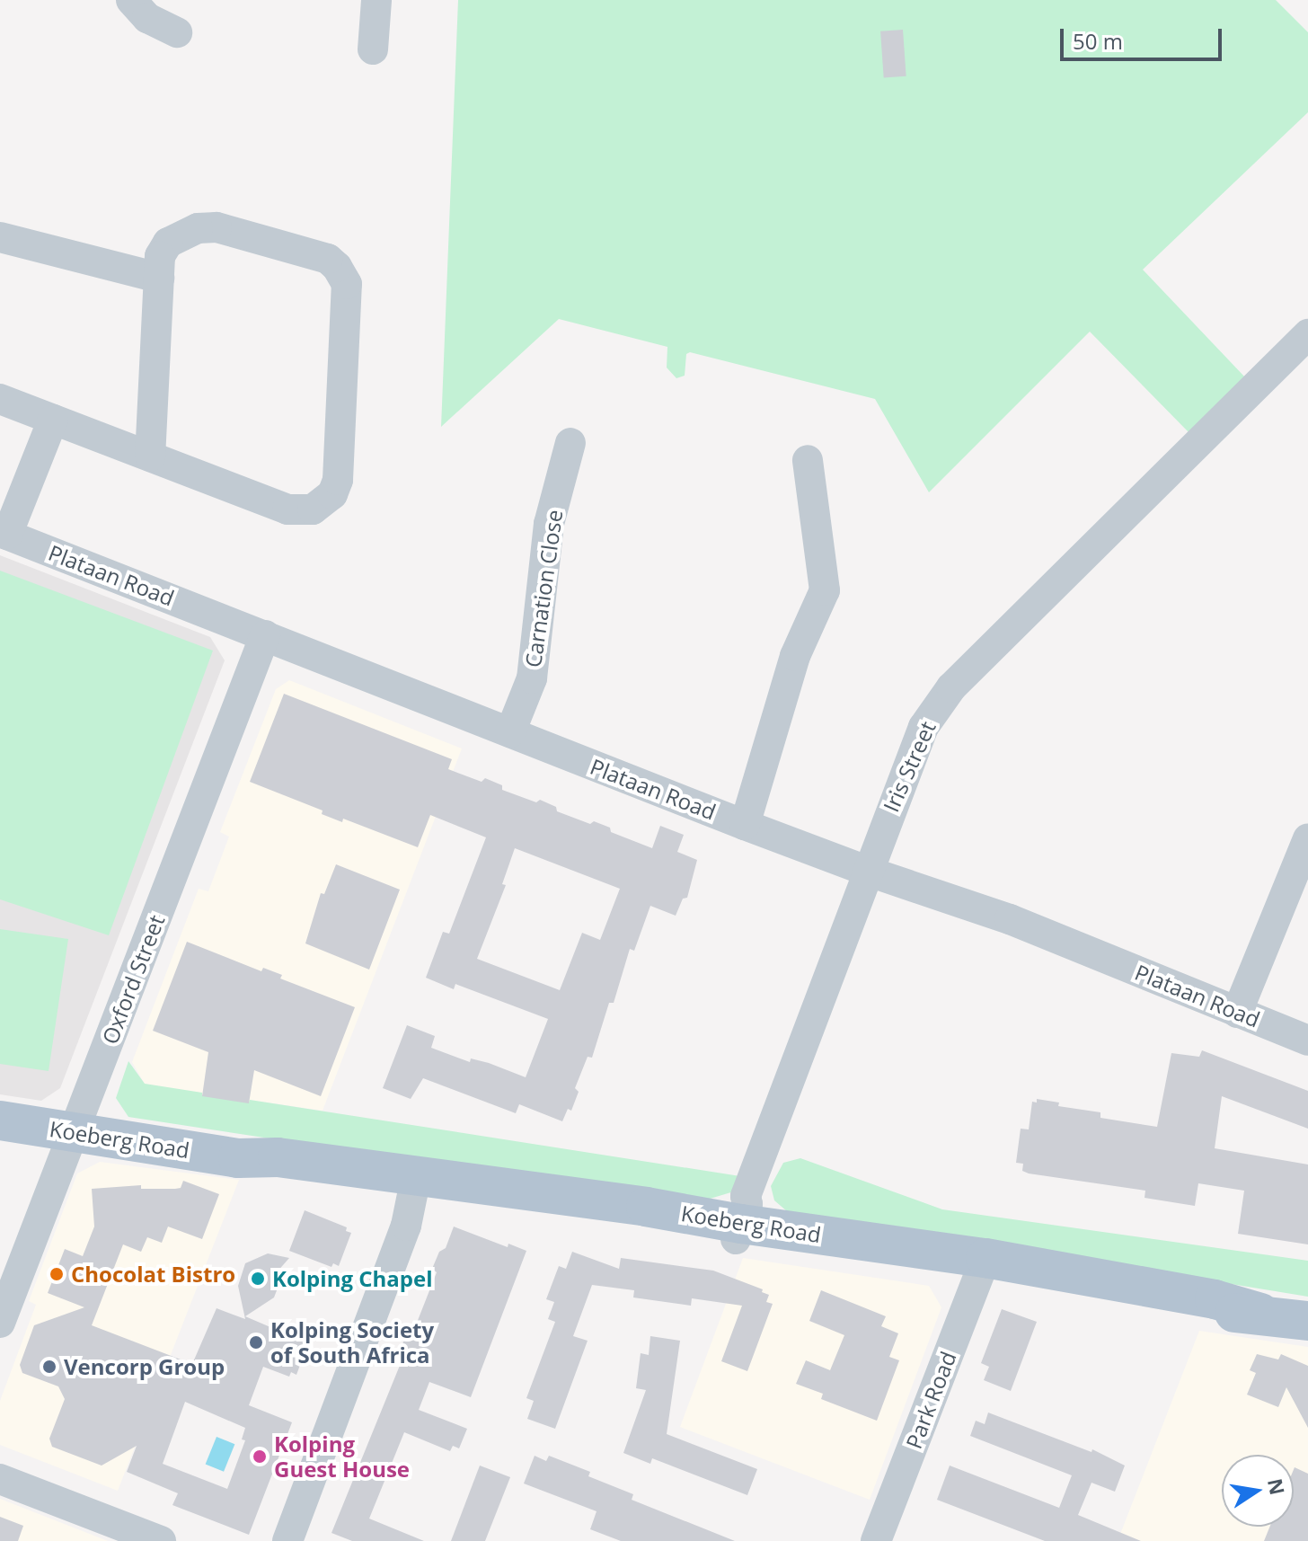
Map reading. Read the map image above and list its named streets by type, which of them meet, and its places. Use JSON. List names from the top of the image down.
{
  "streets": {
    "main road": ["Koeberg Road"],
    "street": [
      "Plataan Road",
      "Carnation Close",
      "Iris Street",
      "Oxford Street",
      "Park Road"
    ]
  },
  "crossings": [
    ["Plataan Road", "Carnation Close"],
    ["Plataan Road", "Iris Street"],
    ["Plataan Road", "Oxford Street"],
    ["Iris Street", "Koeberg Road"],
    ["Oxford Street", "Koeberg Road"],
    ["Koeberg Road", "Park Road"]
  ],
  "places": [
    "Chocolat Bistro",
    "Kolping Chapel",
    "Kolping Society of South Africa",
    "Vencorp Group",
    "Kolping Guest House"
  ],
  "scale_bar": "50 m",
  "north": "right"
}
